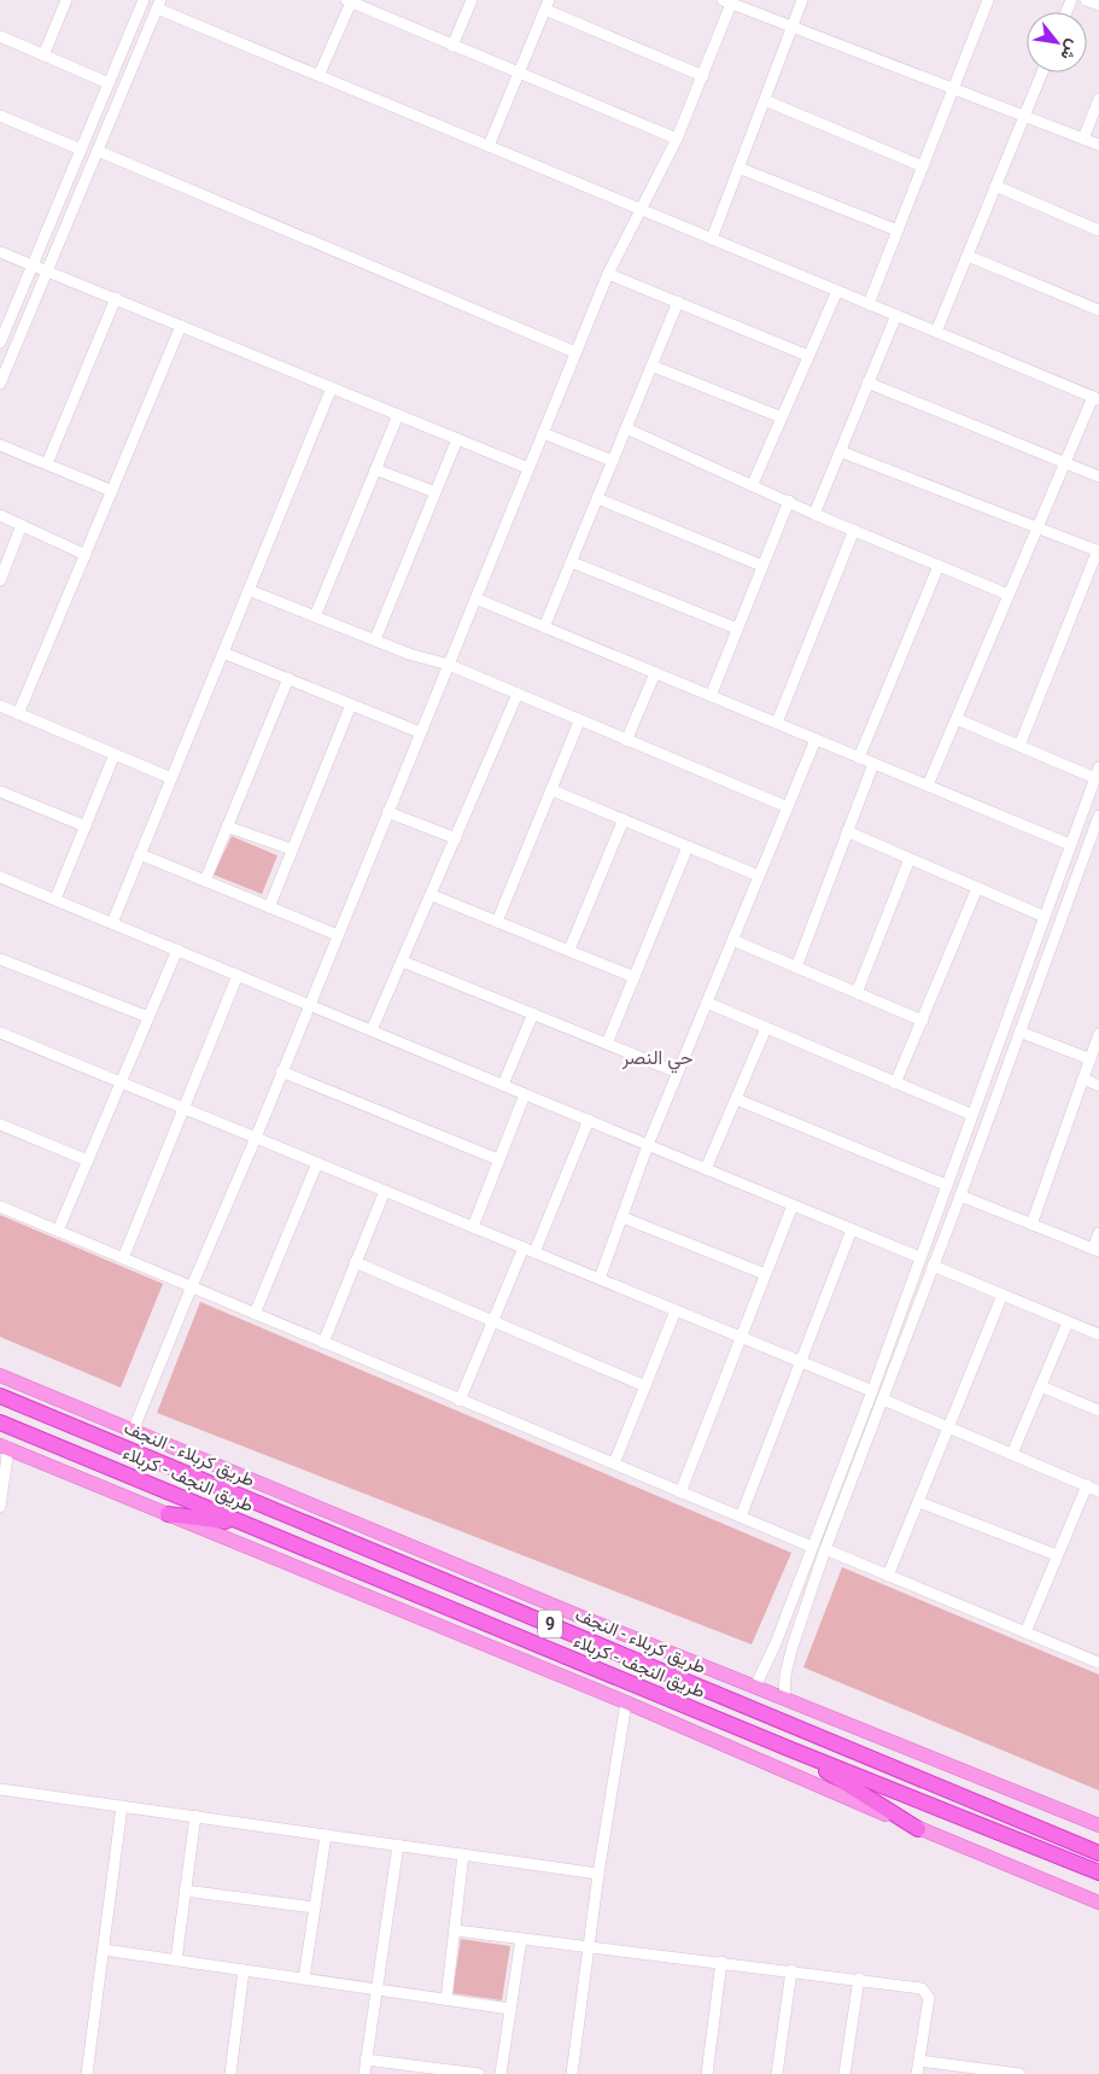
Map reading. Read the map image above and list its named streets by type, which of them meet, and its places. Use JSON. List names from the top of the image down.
{
  "streets": {
    "highway": ["طريق کربلاء - النجف", "طريق النجف - کربلاء", "9"]
  },
  "districts": ["حي النصر"],
  "north": "bottom right"
}
